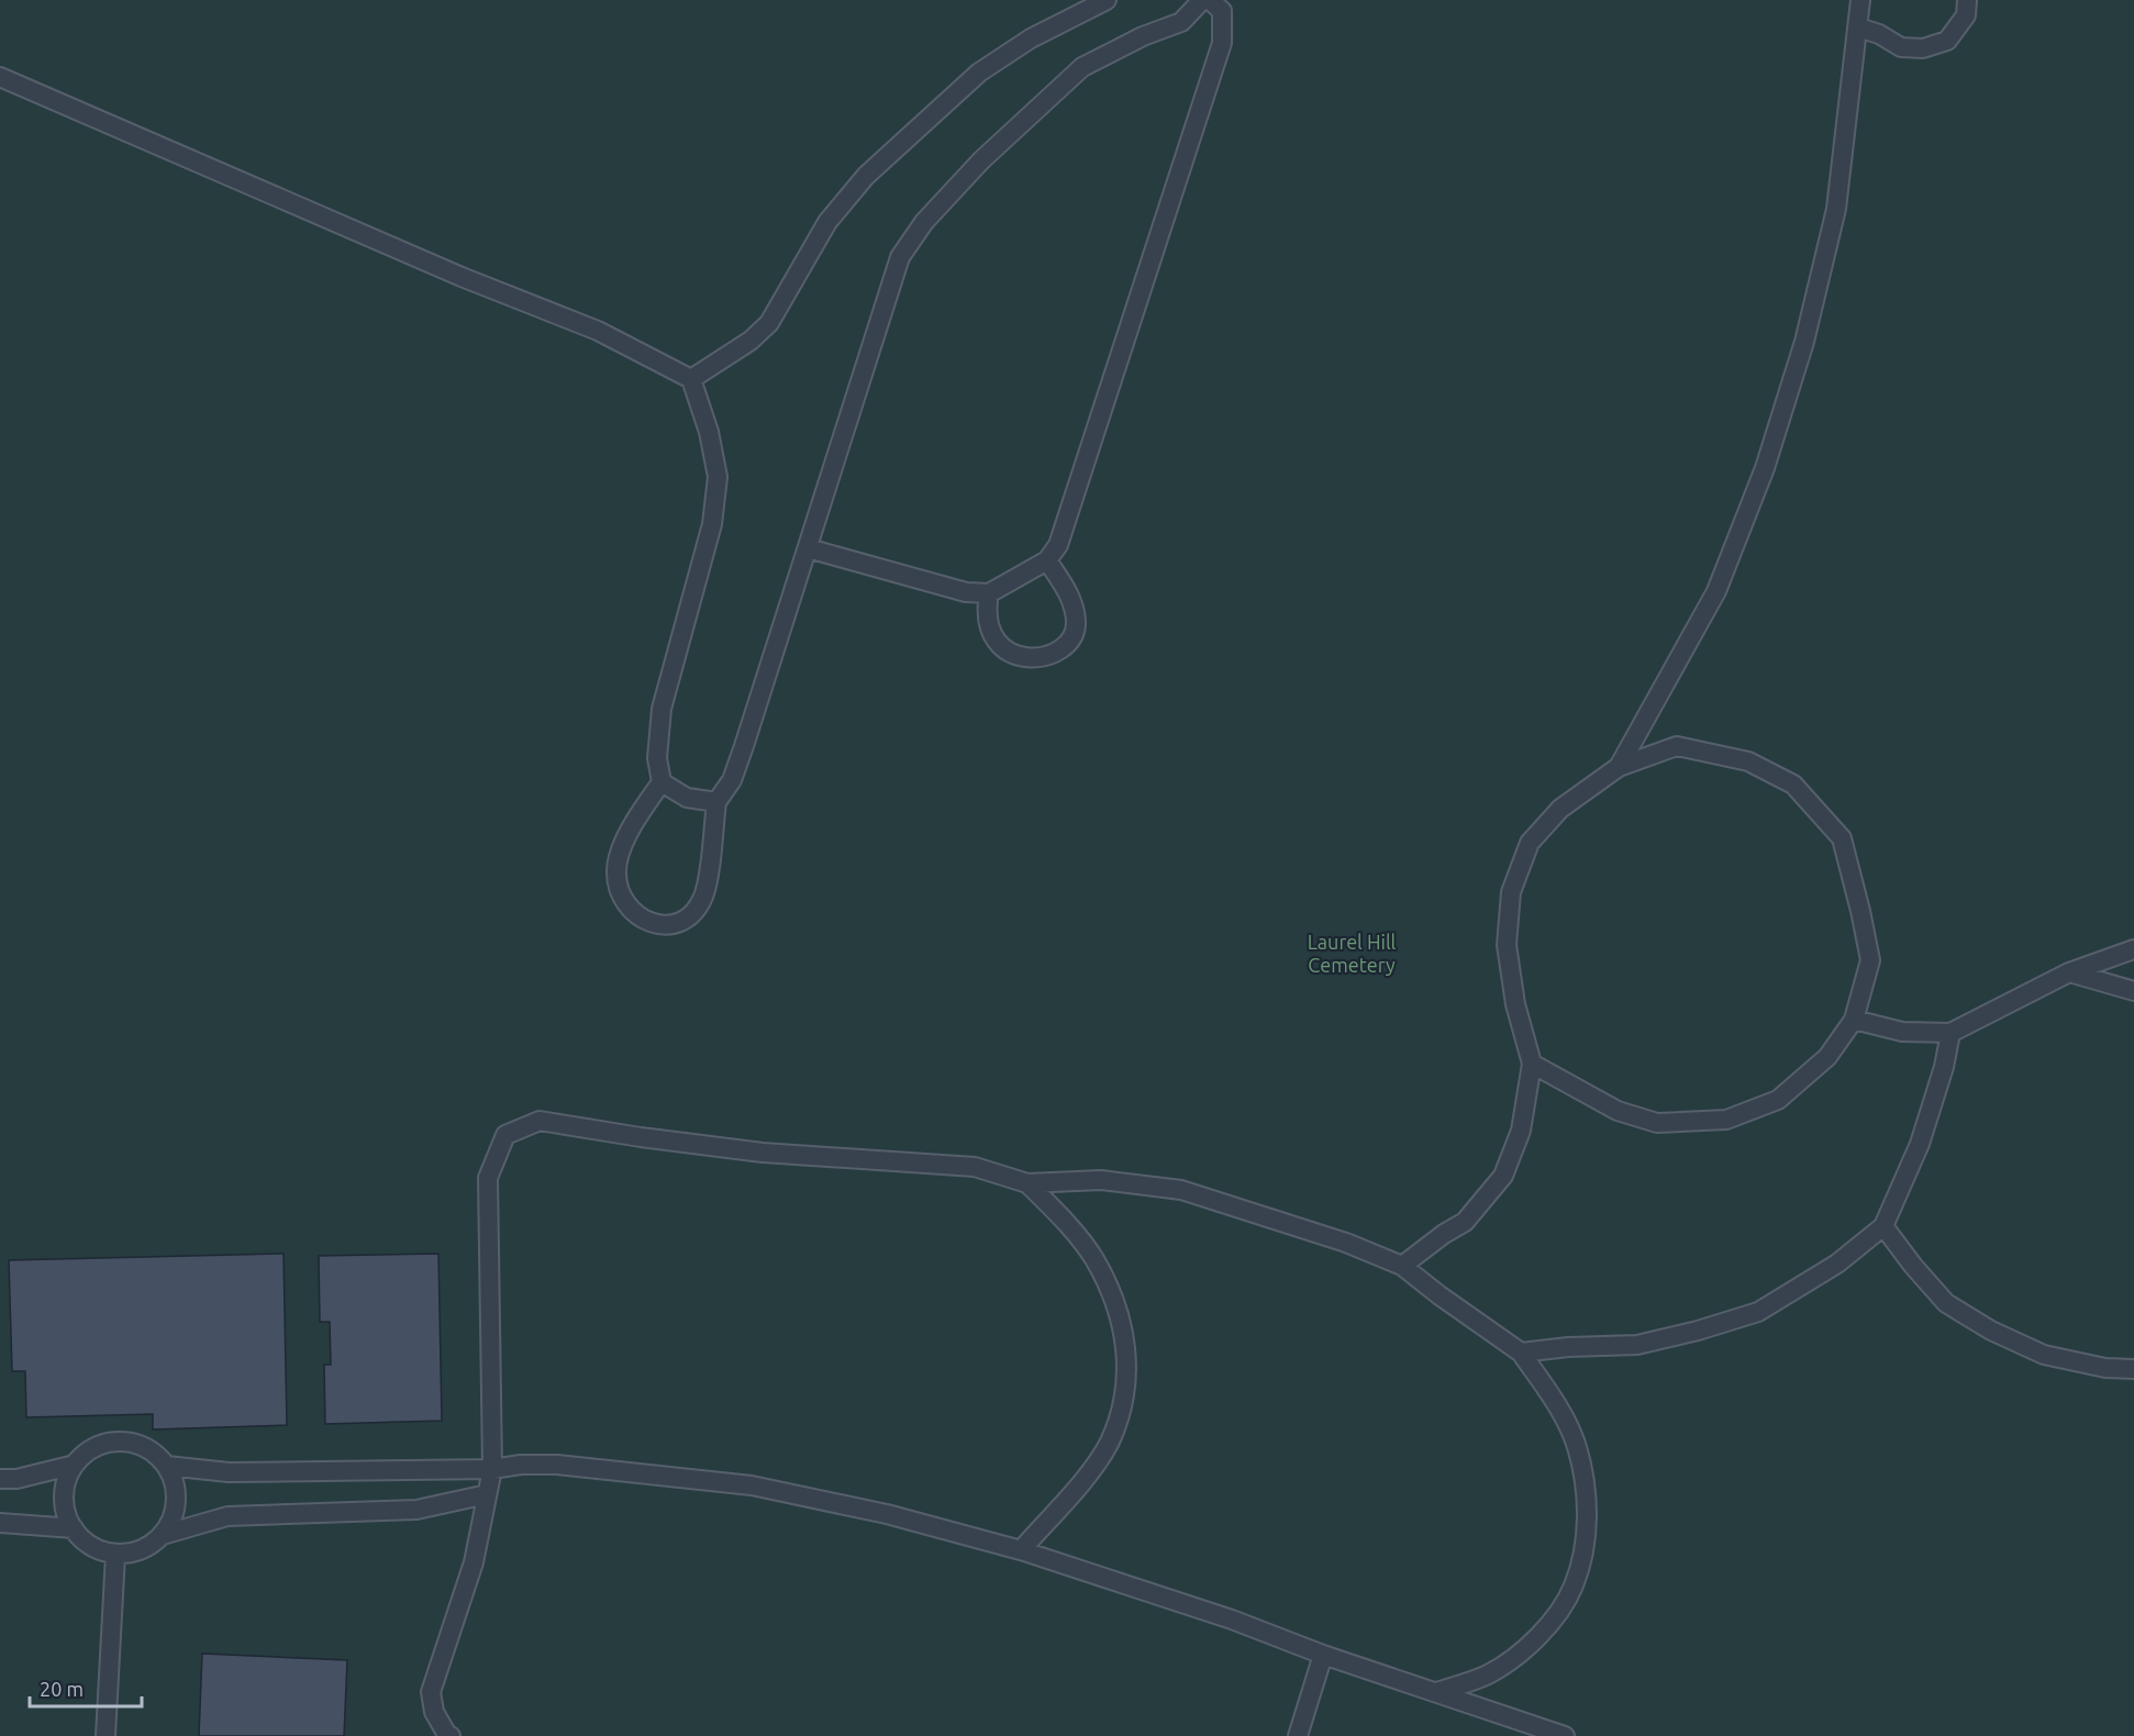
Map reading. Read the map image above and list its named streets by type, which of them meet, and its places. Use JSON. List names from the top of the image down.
{
  "parks": ["Laurel Hill Cemetery"],
  "scale_bar": "20 m"
}
